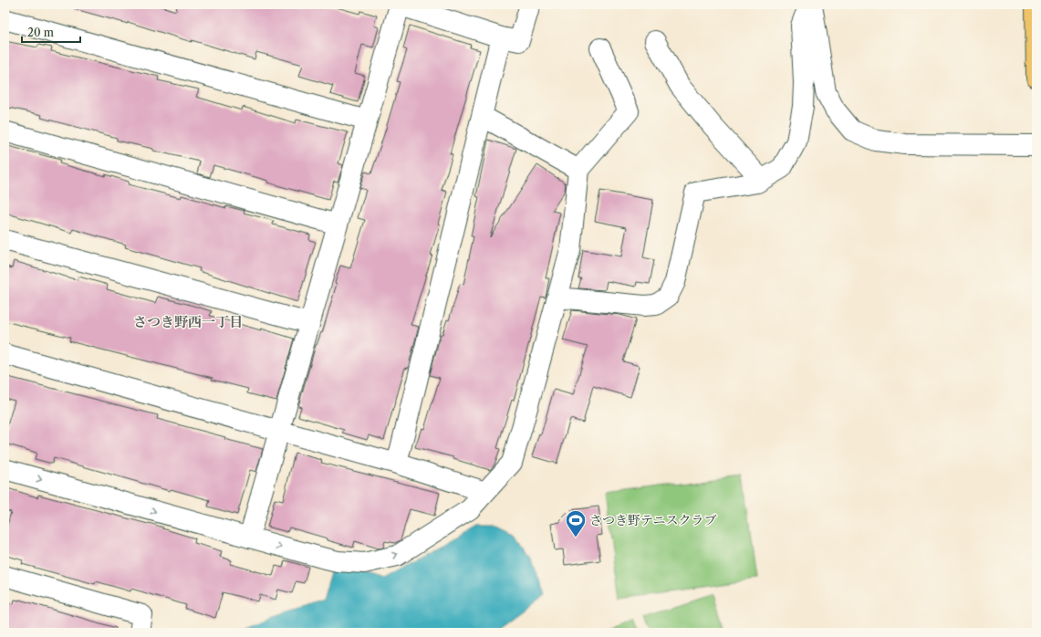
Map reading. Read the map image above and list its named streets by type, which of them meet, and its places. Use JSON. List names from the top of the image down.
{
  "districts": ["さつき野西一丁目"],
  "places": {
    "sports": ["さつき野テニスクラブ"]
  },
  "scale_bar": "20 m"
}
